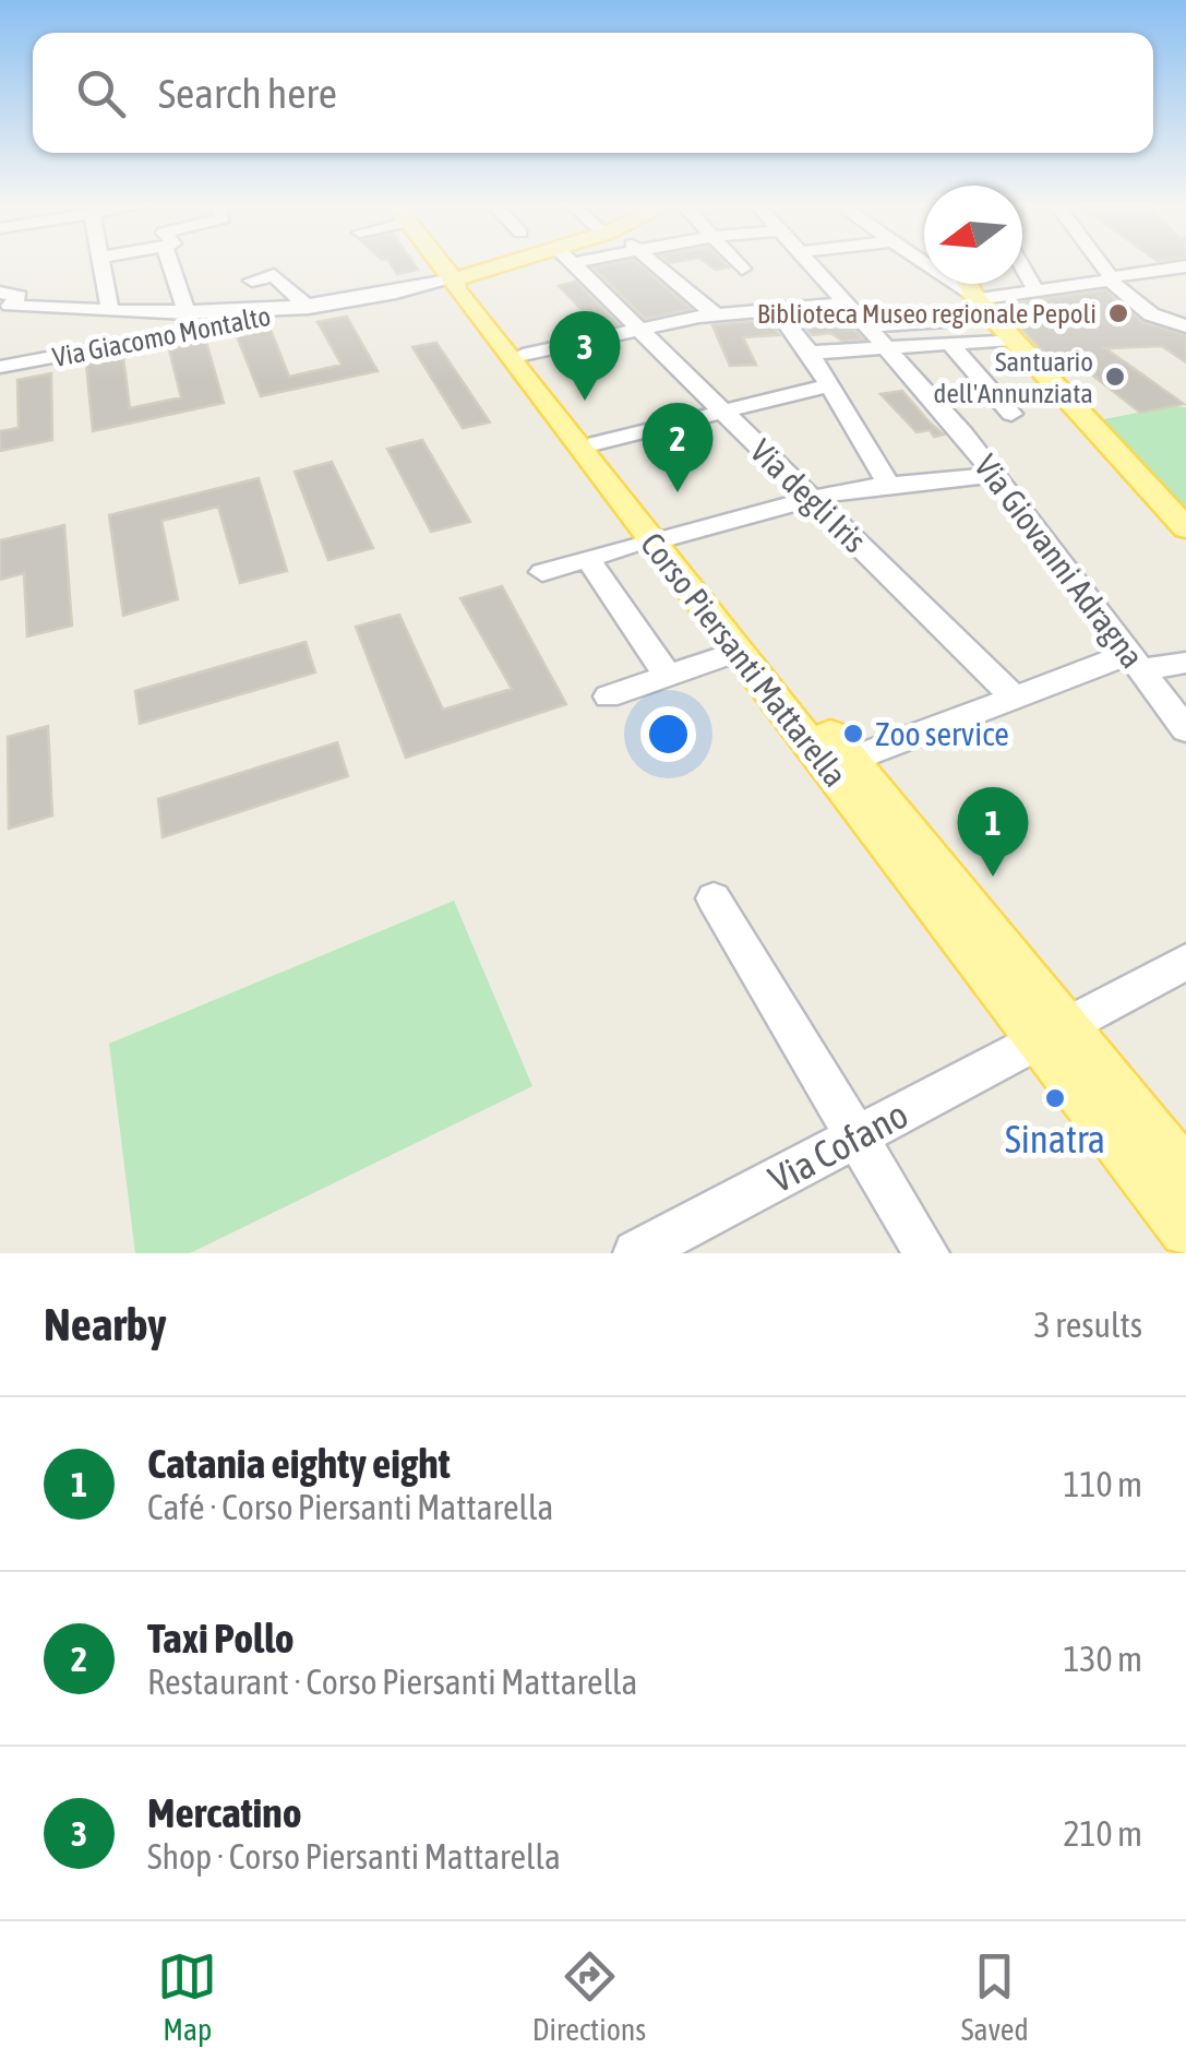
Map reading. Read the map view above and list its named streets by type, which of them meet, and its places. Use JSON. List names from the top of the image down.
{
  "streets": {
    "main road": ["Corso Piersanti Mattarella"],
    "street": [
      "Via Giacomo Montalto",
      "Via degli Iris",
      "Via Giovanni Adragna",
      "Via Cofano"
    ]
  },
  "crossings": [
    ["Corso Piersanti Mattarella", "Via Cofano"]
  ],
  "places": [
    "Biblioteca Museo regionale Pepoli",
    "Santuario dell'Annunziata",
    "Zoo service",
    "Sinatra"
  ],
  "north": "left",
  "page": {
    "search": "Search here",
    "pins": ["3", "2", "1"],
    "heading": ["Nearby", "3 results"],
    "list": [
      {
        "mark": "1",
        "name": "Catania eighty eight",
        "note": "Café · Corso Piersanti Mattarella",
        "value": "110 m"
      },
      {
        "mark": "2",
        "name": "Taxi Pollo",
        "note": "Restaurant · Corso Piersanti Mattarella",
        "value": "130 m"
      },
      {
        "mark": "3",
        "name": "Mercatino",
        "note": "Shop · Corso Piersanti Mattarella",
        "value": "210 m"
      }
    ],
    "nav": ["Map", "Directions", "Saved"]
  }
}
